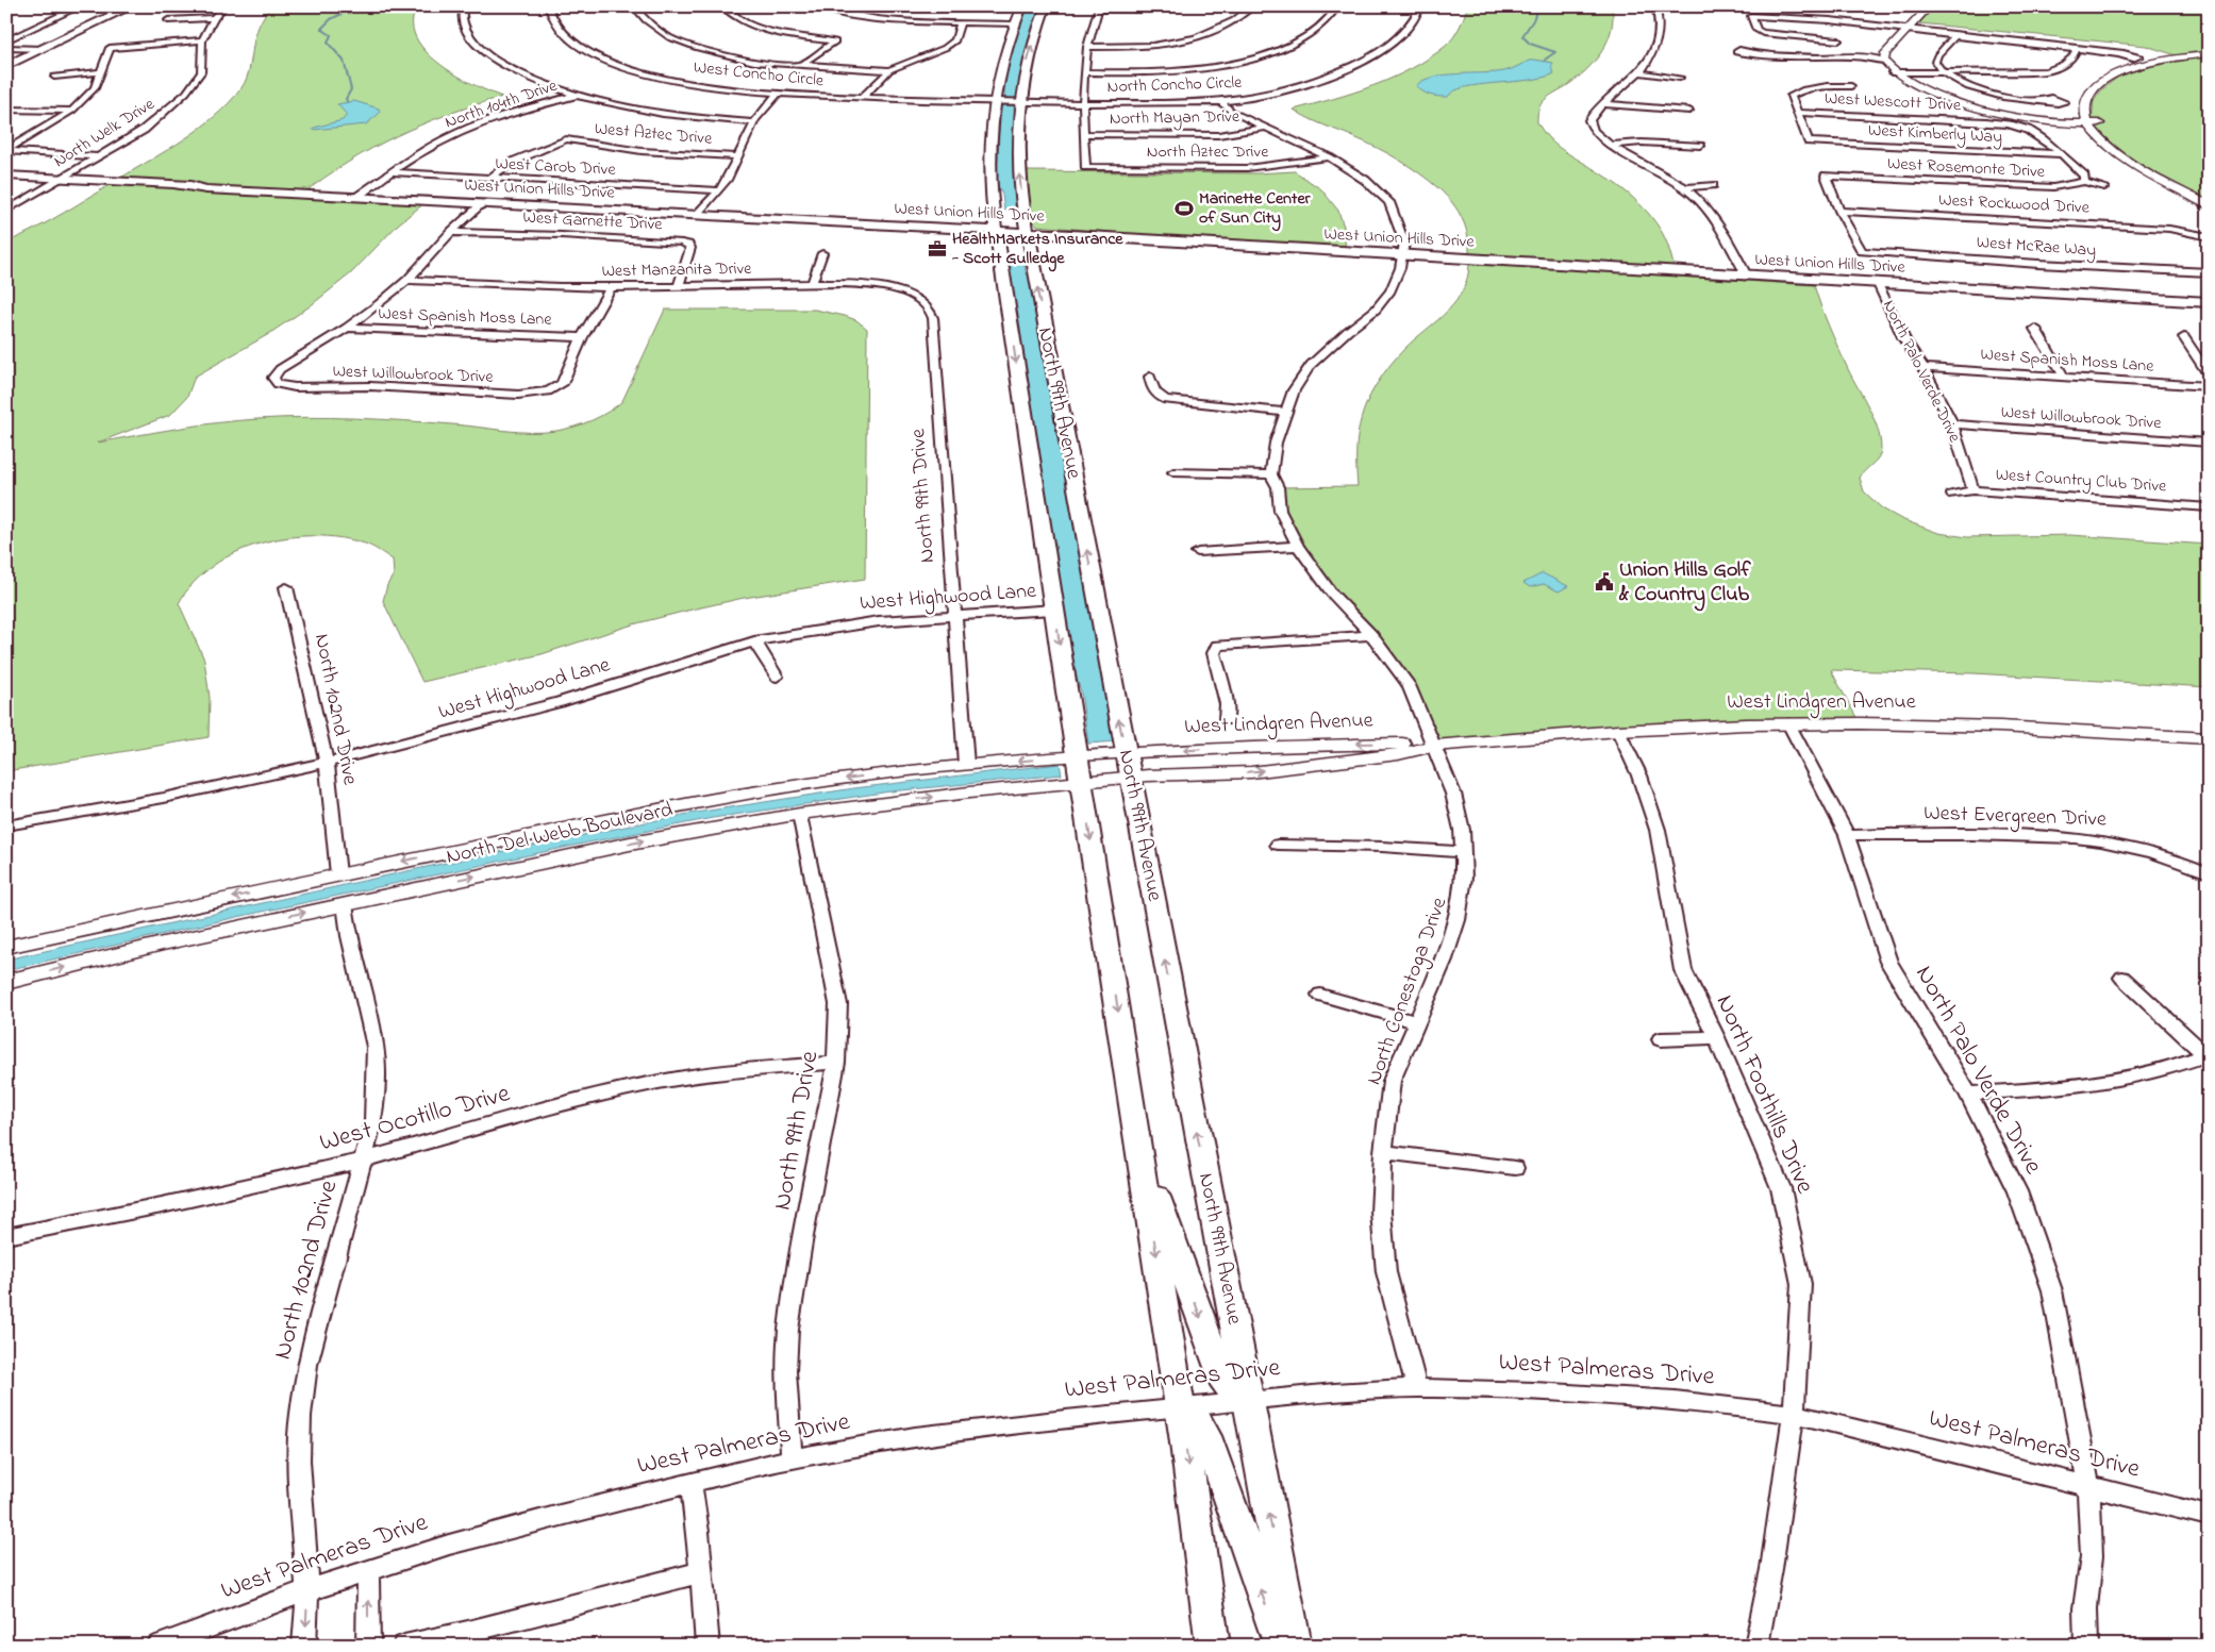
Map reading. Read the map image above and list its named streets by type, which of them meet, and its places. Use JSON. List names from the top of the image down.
{
  "streets": {
    "main road": ["West Union Hills Drive", "North 99th Avenue"],
    "street": [
      "West Concho Circle",
      "North Concho Circle",
      "West Wescott Drive",
      "North 104th Drive",
      "North Mayan Drive",
      "North Welk Drive",
      "West Aztec Drive",
      "West Kimberly Way",
      "North Aztec Drive",
      "West Carob Drive",
      "West Rosemonte Drive",
      "West Rockwood Drive",
      "West Garnette Drive",
      "West McRae Way",
      "West Manzanita Drive",
      "West Spanish Moss Lane",
      "North Palo Verde Drive",
      "West Willowbrook Drive",
      "West Country Club Drive",
      "North 99th Drive",
      "West Highwood Lane",
      "West Lindgren Avenue",
      "North 102nd Drive",
      "West Evergreen Drive",
      "North Del Webb Boulevard",
      "North Conestoga Drive",
      "North Foothills Drive",
      "West Ocotillo Drive",
      "West Palmeras Drive"
    ]
  },
  "crossings": [
    ["West Concho Circle", "North Concho Circle"],
    ["West Concho Circle", "North 99th Avenue"],
    ["North Concho Circle", "North 99th Avenue"],
    ["North Concho Circle", "North Conestoga Drive"],
    ["West Wescott Drive", "West Kimberly Way"],
    ["West Wescott Drive", "West Rosemonte Drive"],
    ["North 104th Drive", "West Carob Drive"],
    ["North 104th Drive", "West Union Hills Drive"],
    ["North Mayan Drive", "North Conestoga Drive"],
    ["North Welk Drive", "West Union Hills Drive"],
    ["West Aztec Drive", "West Carob Drive"],
    ["North Aztec Drive", "North Conestoga Drive"],
    ["West Rosemonte Drive", "West Rockwood Drive"],
    ["West Rosemonte Drive", "West McRae Way"],
    ["West Union Hills Drive", "North Palo Verde Drive"],
    ["West Union Hills Drive", "North 99th Avenue"],
    ["West Union Hills Drive", "North Conestoga Drive"],
    ["West Rockwood Drive", "West McRae Way"],
    ["West Garnette Drive", "West Manzanita Drive"],
    ["West Manzanita Drive", "North 99th Drive"],
    ["West Spanish Moss Lane", "North Palo Verde Drive"],
    ["West Spanish Moss Lane", "West Willowbrook Drive"],
    ["North Palo Verde Drive", "West Willowbrook Drive"],
    ["North Palo Verde Drive", "West Country Club Drive"],
    ["North Palo Verde Drive", "West Lindgren Avenue"],
    ["North Palo Verde Drive", "West Evergreen Drive"],
    ["North Palo Verde Drive", "West Palmeras Drive"],
    ["North 99th Avenue", "West Highwood Lane"],
    ["North 99th Avenue", "West Lindgren Avenue"],
    ["North 99th Avenue", "North Del Webb Boulevard"],
    ["North 99th Avenue", "West Palmeras Drive"],
    ["North 99th Drive", "West Highwood Lane"],
    ["North 99th Drive", "North Del Webb Boulevard"],
    ["North 99th Drive", "West Ocotillo Drive"],
    ["North 99th Drive", "West Palmeras Drive"],
    ["West Highwood Lane", "North 102nd Drive"],
    ["West Lindgren Avenue", "North Del Webb Boulevard"],
    ["West Lindgren Avenue", "North Conestoga Drive"],
    ["West Lindgren Avenue", "North Foothills Drive"],
    ["North 102nd Drive", "North Del Webb Boulevard"],
    ["North 102nd Drive", "West Ocotillo Drive"],
    ["North 102nd Drive", "West Palmeras Drive"],
    ["North Conestoga Drive", "West Palmeras Drive"],
    ["North Foothills Drive", "West Palmeras Drive"]
  ],
  "places": {
    "sports": ["Marinette Center of Sun City"],
    "office": ["HealthMarkets Insurance - Scott Gulledge"],
    "public building": ["Union Hills Golf & Country Club"]
  }
}
